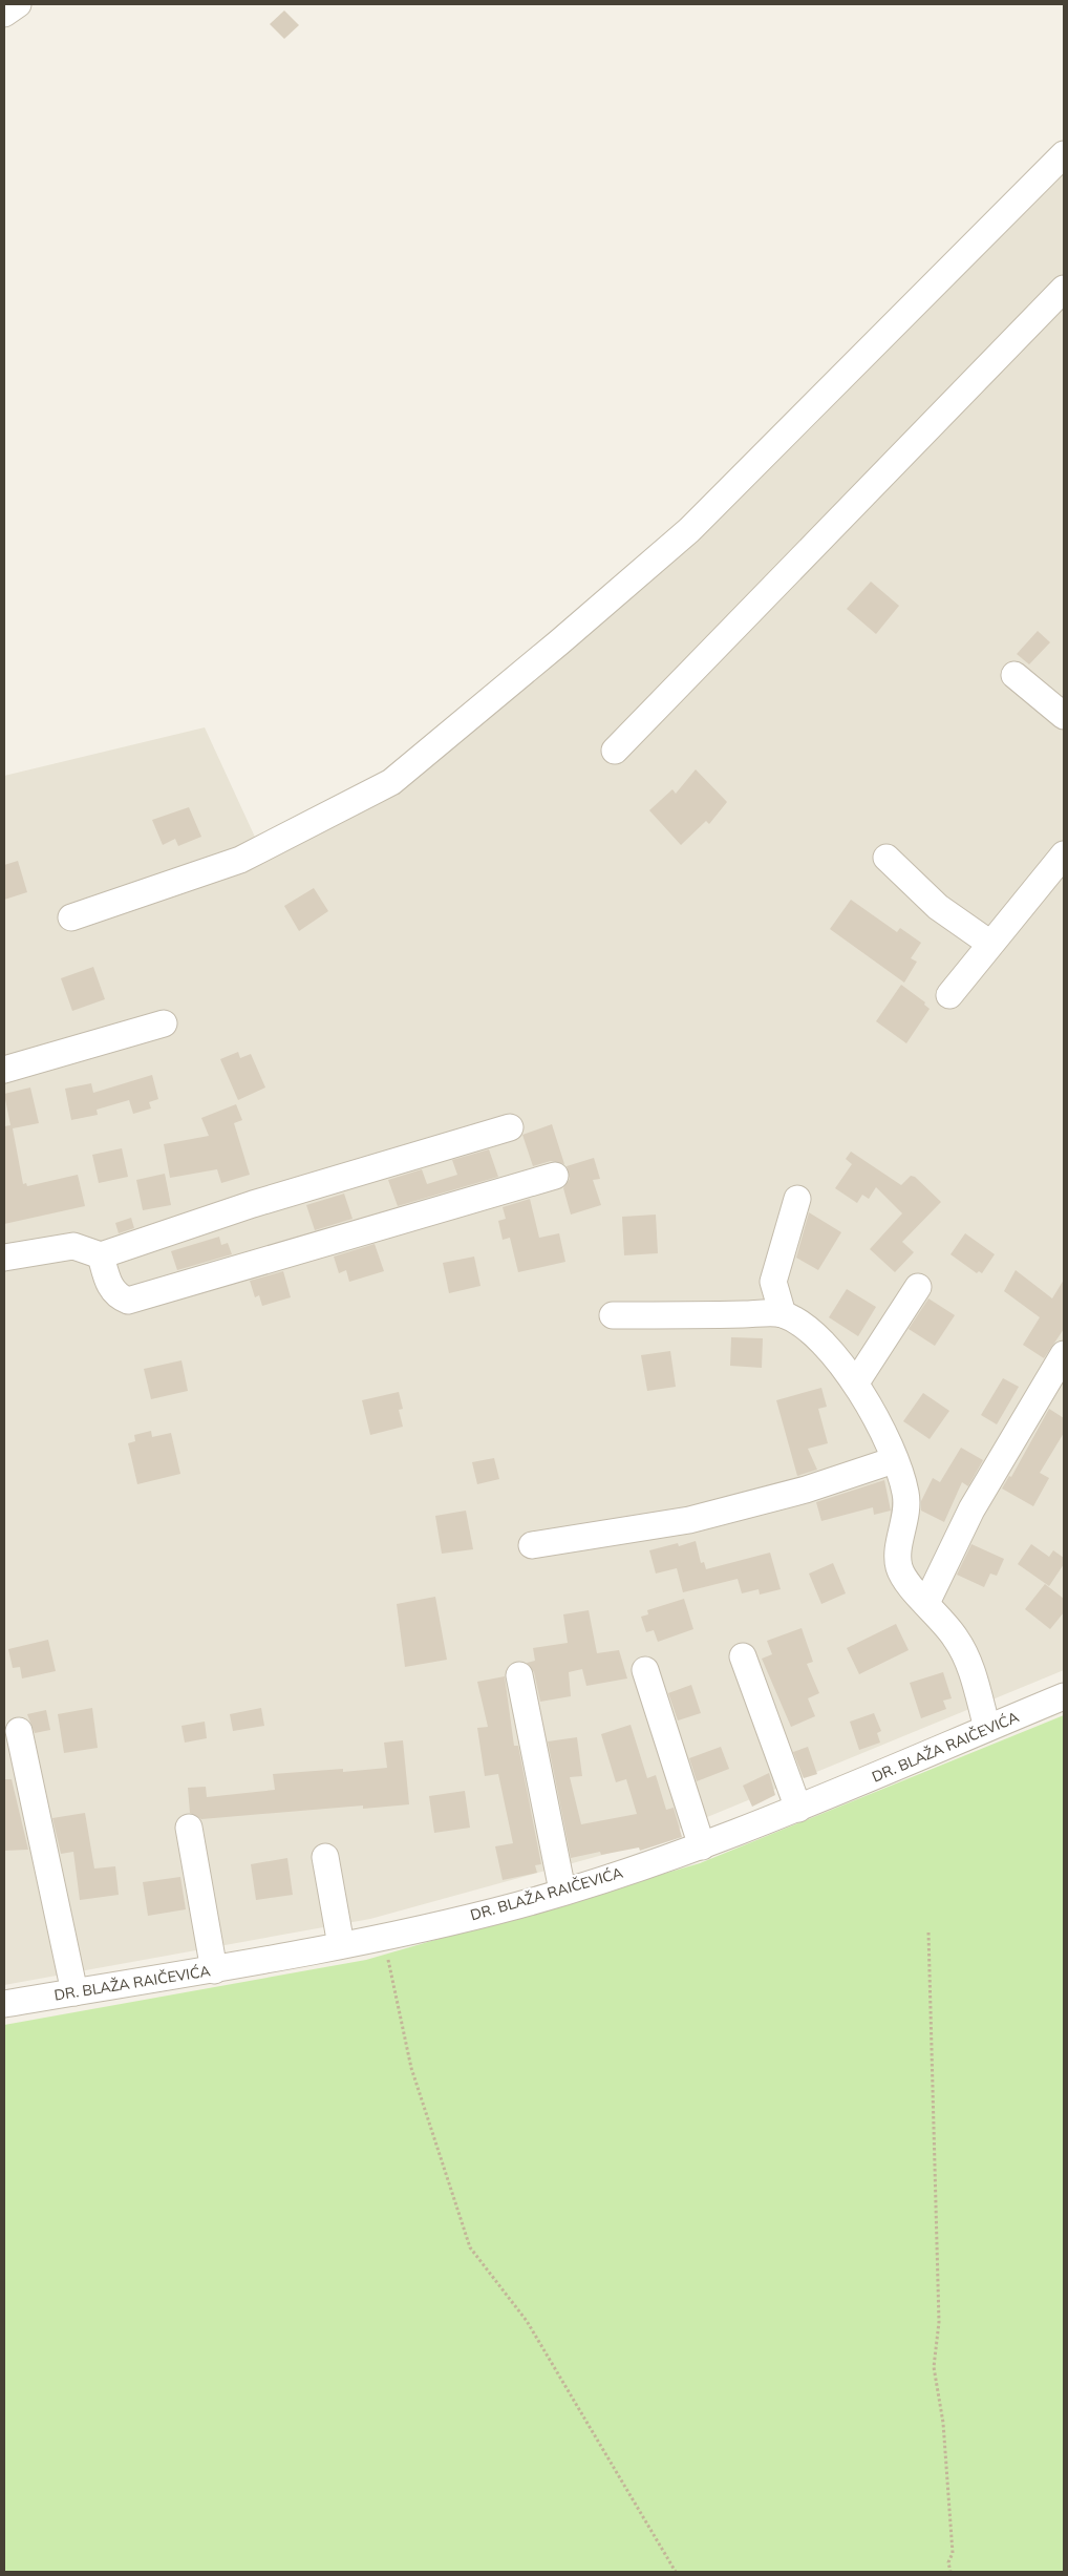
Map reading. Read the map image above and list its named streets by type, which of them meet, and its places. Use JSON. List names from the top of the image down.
{
  "streets": {
    "street": ["DR. BLAŽA RAIČEVIĆA"]
  }
}
